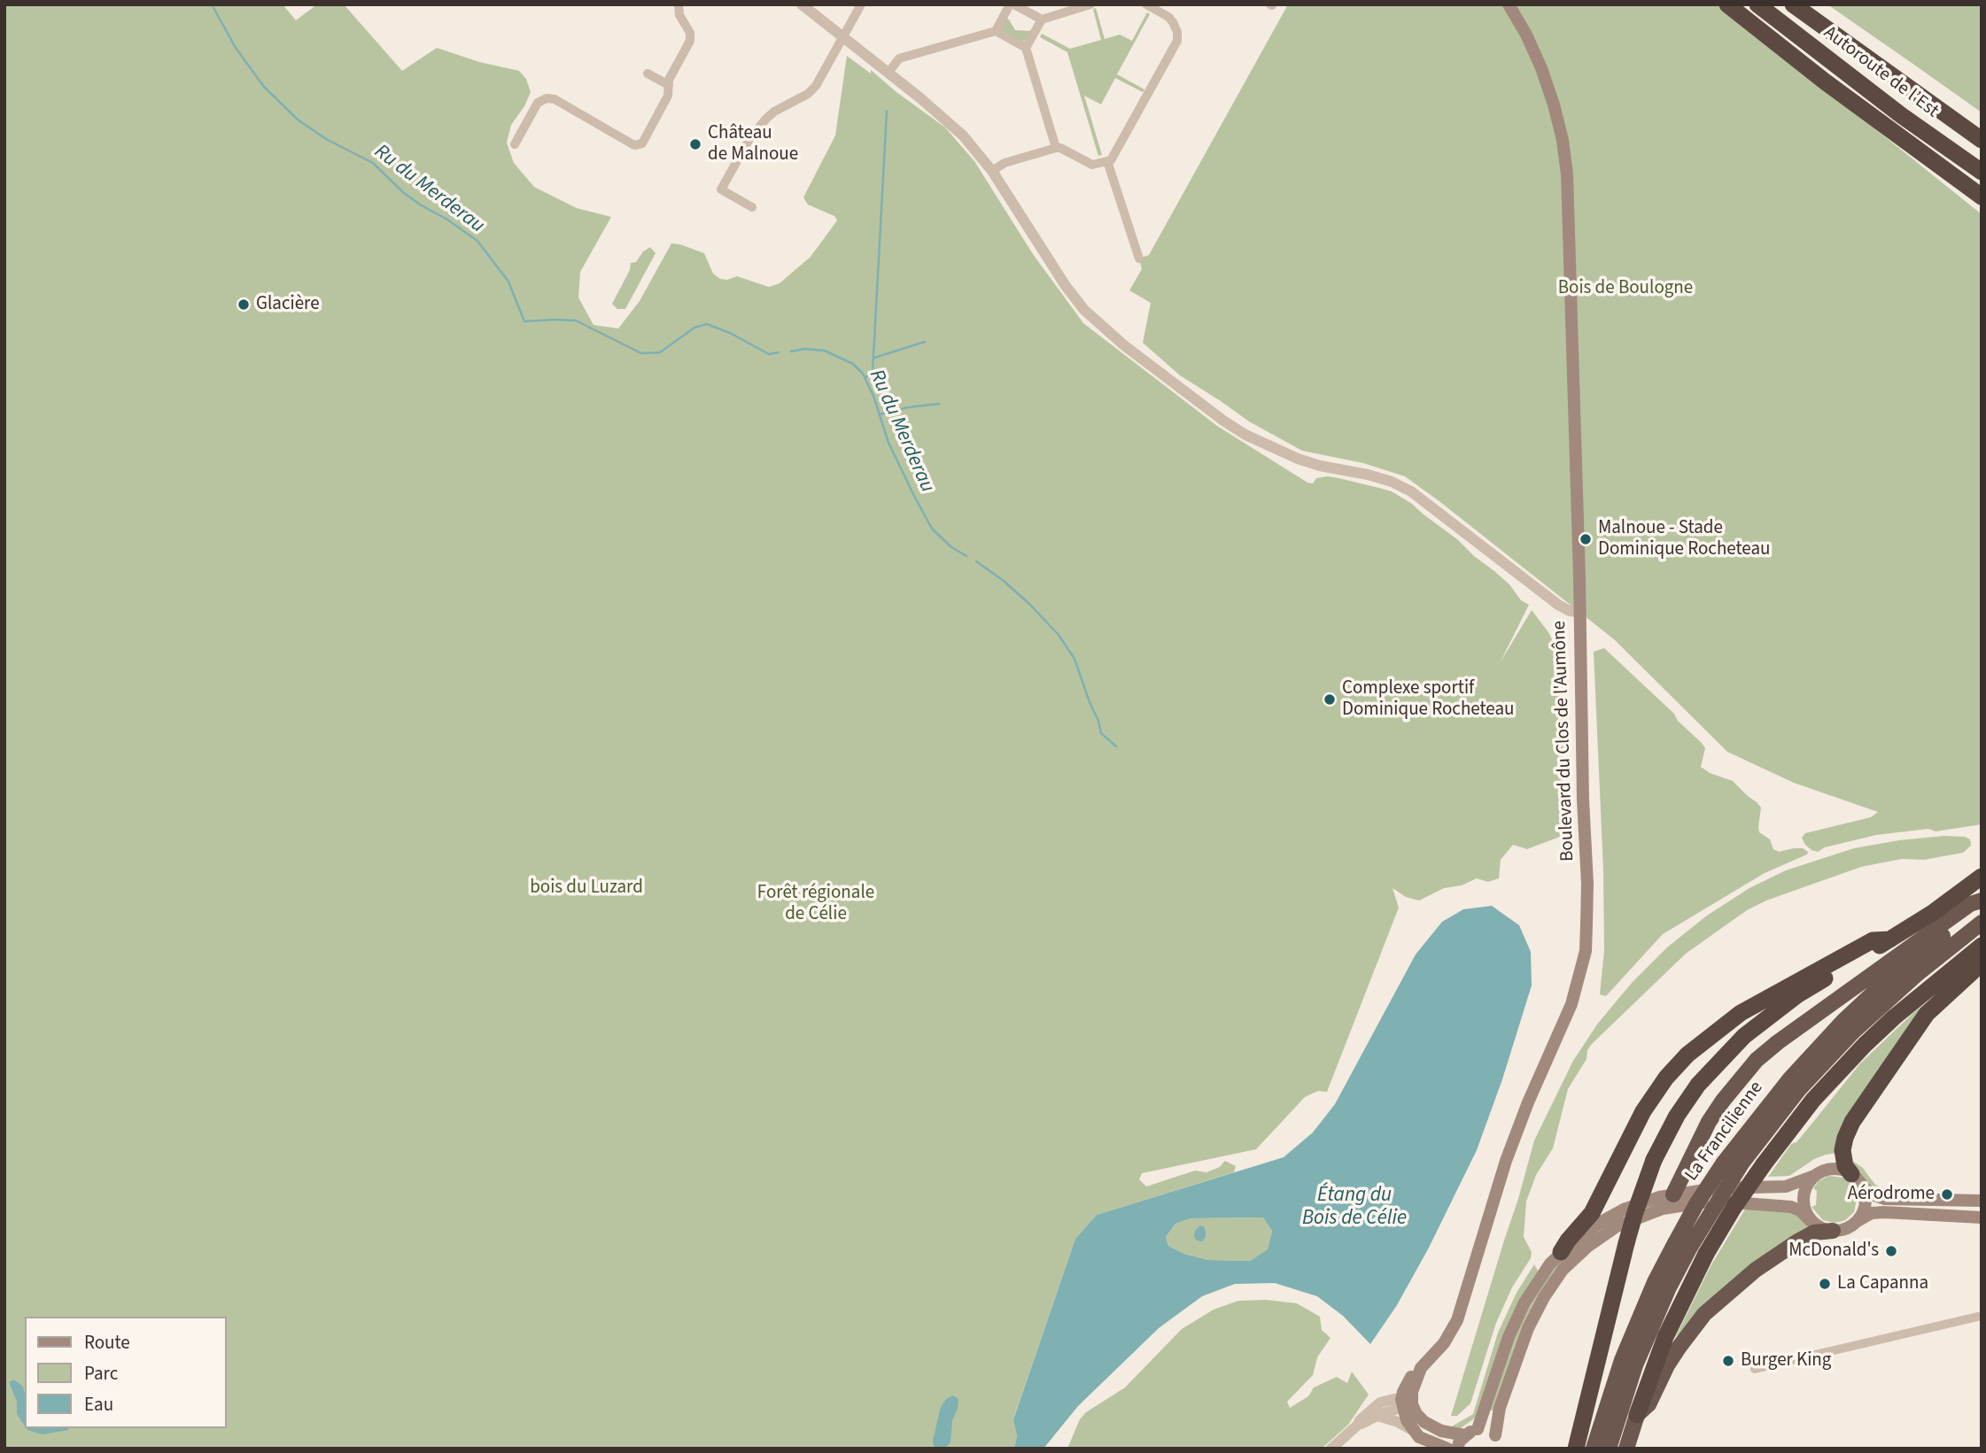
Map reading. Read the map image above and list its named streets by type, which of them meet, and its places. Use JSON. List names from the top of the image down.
{
  "streets": {
    "highway": ["Autoroute de l’Est", "La Francilienne"],
    "main road": ["Boulevard du Clos de l'Aumône"]
  },
  "water": ["Ru du Merderau", "Étang du Bois de Célie"],
  "parks": ["Bois de Boulogne", "bois du Luzard", "Forêt régionale de Célie"],
  "places": [
    "Château de Malnoue",
    "Glacière",
    "Malnoue - Stade Dominique Rocheteau",
    "Complexe sportif Dominique Rocheteau",
    "Aérodrome",
    "McDonald's",
    "La Capanna",
    "Burger King"
  ],
  "legend": ["Route", "Parc", "Eau"]
}
